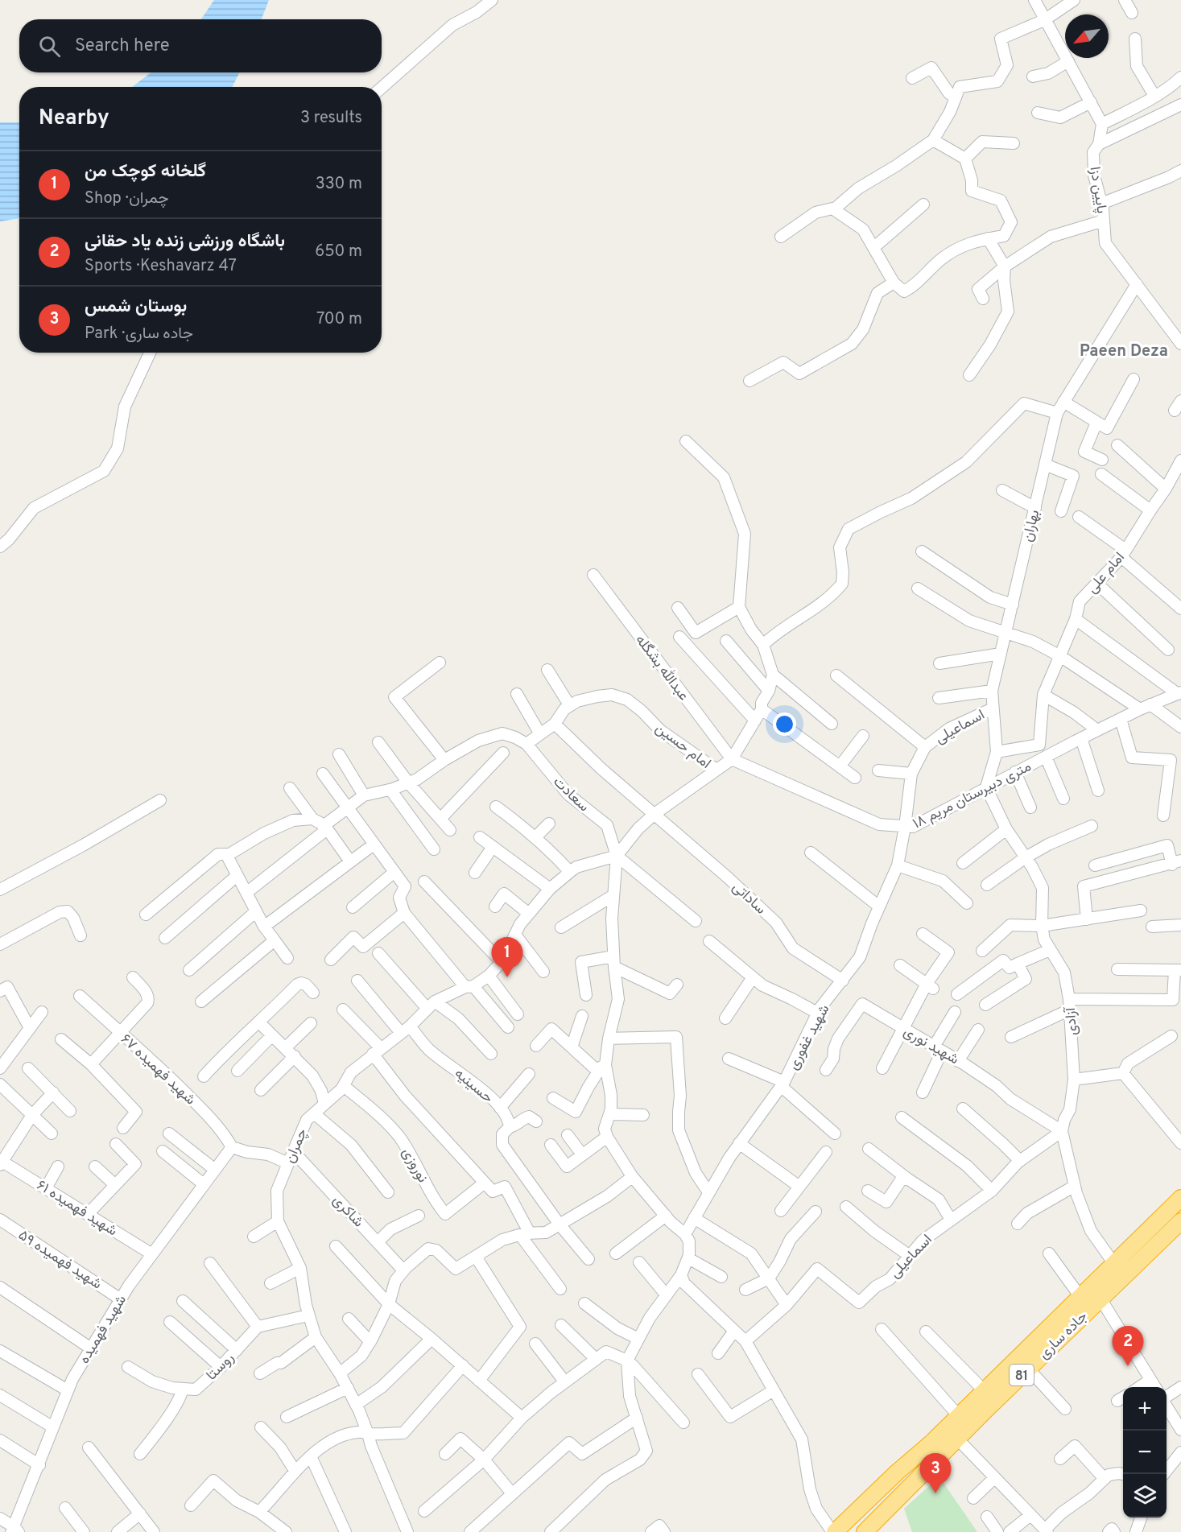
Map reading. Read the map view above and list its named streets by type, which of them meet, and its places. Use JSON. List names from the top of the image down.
{
  "streets": {
    "highway": ["جاده ساری", "81"],
    "street": [
      "پایین دزا",
      "بهاران",
      "امام علی",
      "عبدالله بشگله",
      "اسماعیلی",
      "امام حسین",
      "سعادت",
      "۱۸ متری دبیرستان مریم",
      "ساداتی",
      "آزادی",
      "شهید غفوری",
      "شهید نوری",
      "شهید فهمیده ۶۷",
      "حسینیه",
      "چمران",
      "نوروزی",
      "شهید فهمیده ۶۱",
      "شاکری",
      "شهید فهمیده ۵۹",
      "شهید فهمیده",
      "روستا"
    ]
  },
  "crossings": [
    ["پایین دزا", "بهاران"],
    ["بهاران", "امام علی"],
    ["بهاران", "اسماعیلی"],
    ["بهاران", "۱۸ متری دبیرستان مریم"],
    ["بهاران", "آزادی"],
    ["عبدالله بشگله", "۱۸ متری دبیرستان مریم"],
    ["اسماعیلی", "۱۸ متری دبیرستان مریم"],
    ["اسماعیلی", "آزادی"],
    ["اسماعیلی", "شهید غفوری"],
    ["اسماعیلی", "شهید نوری"],
    ["امام حسین", "سعادت"],
    ["امام حسین", "ساداتی"],
    ["سعادت", "چمران"],
    ["۱۸ متری دبیرستان مریم", "آزادی"],
    ["۱۸ متری دبیرستان مریم", "شهید غفوری"],
    ["ساداتی", "شهید غفوری"],
    ["آزادی", "شهید نوری"],
    ["شهید فهمیده ۶۷", "شهید فهمیده"],
    ["حسینیه", "چمران"],
    ["چمران", "نوروزی"],
    ["چمران", "شاکری"],
    ["شهید فهمیده ۶۱", "شهید فهمیده"],
    ["شهید فهمیده ۵۹", "شهید فهمیده"],
    ["جاده ساری", "81"]
  ],
  "districts": ["Paeen Deza"],
  "north": "bottom left",
  "page": {
    "search": "Search here",
    "heading": ["Nearby", "3 results"],
    "list": [
      {
        "mark": "1",
        "name": "گلخانه کوچک من",
        "note": "Shop · چمران",
        "value": "330 m"
      },
      {
        "mark": "2",
        "name": "باشگاه ورزشی زنده یاد حقانی",
        "note": "Sports · Keshavarz 47",
        "value": "650 m"
      },
      {
        "mark": "3",
        "name": "بوستان شمس",
        "note": "Park · جاده ساری",
        "value": "700 m"
      }
    ],
    "pins": ["1", "2", "3"],
    "map_buttons": ["+", "−"]
  }
}
